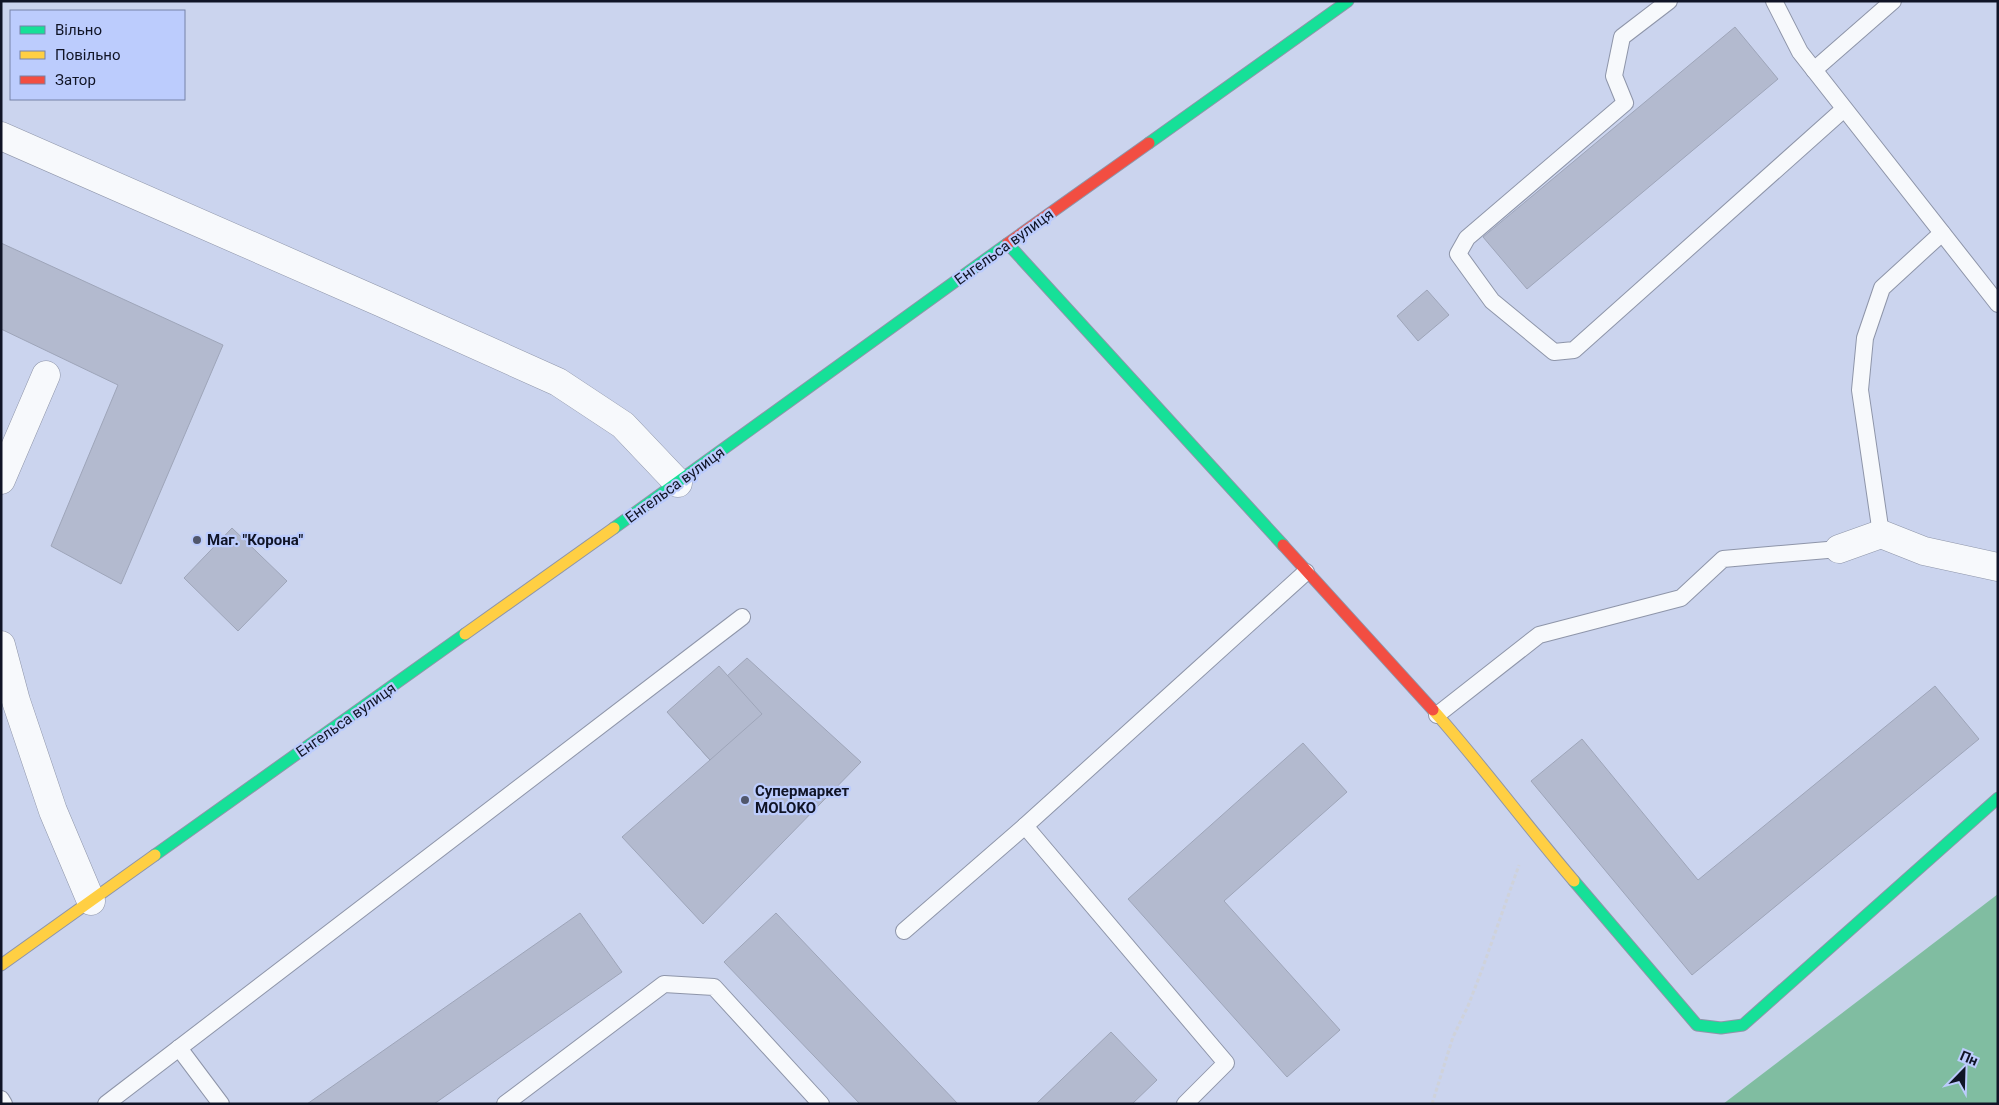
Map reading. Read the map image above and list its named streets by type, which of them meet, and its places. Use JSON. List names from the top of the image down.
{
  "streets": {
    "street": ["Енгельса вулиця"]
  },
  "places": ["Маг. \"Корона\"", "Супермаркет MOLOKO"],
  "legend": ["Вільно", "Повільно", "Затор"],
  "north": "top right"
}
